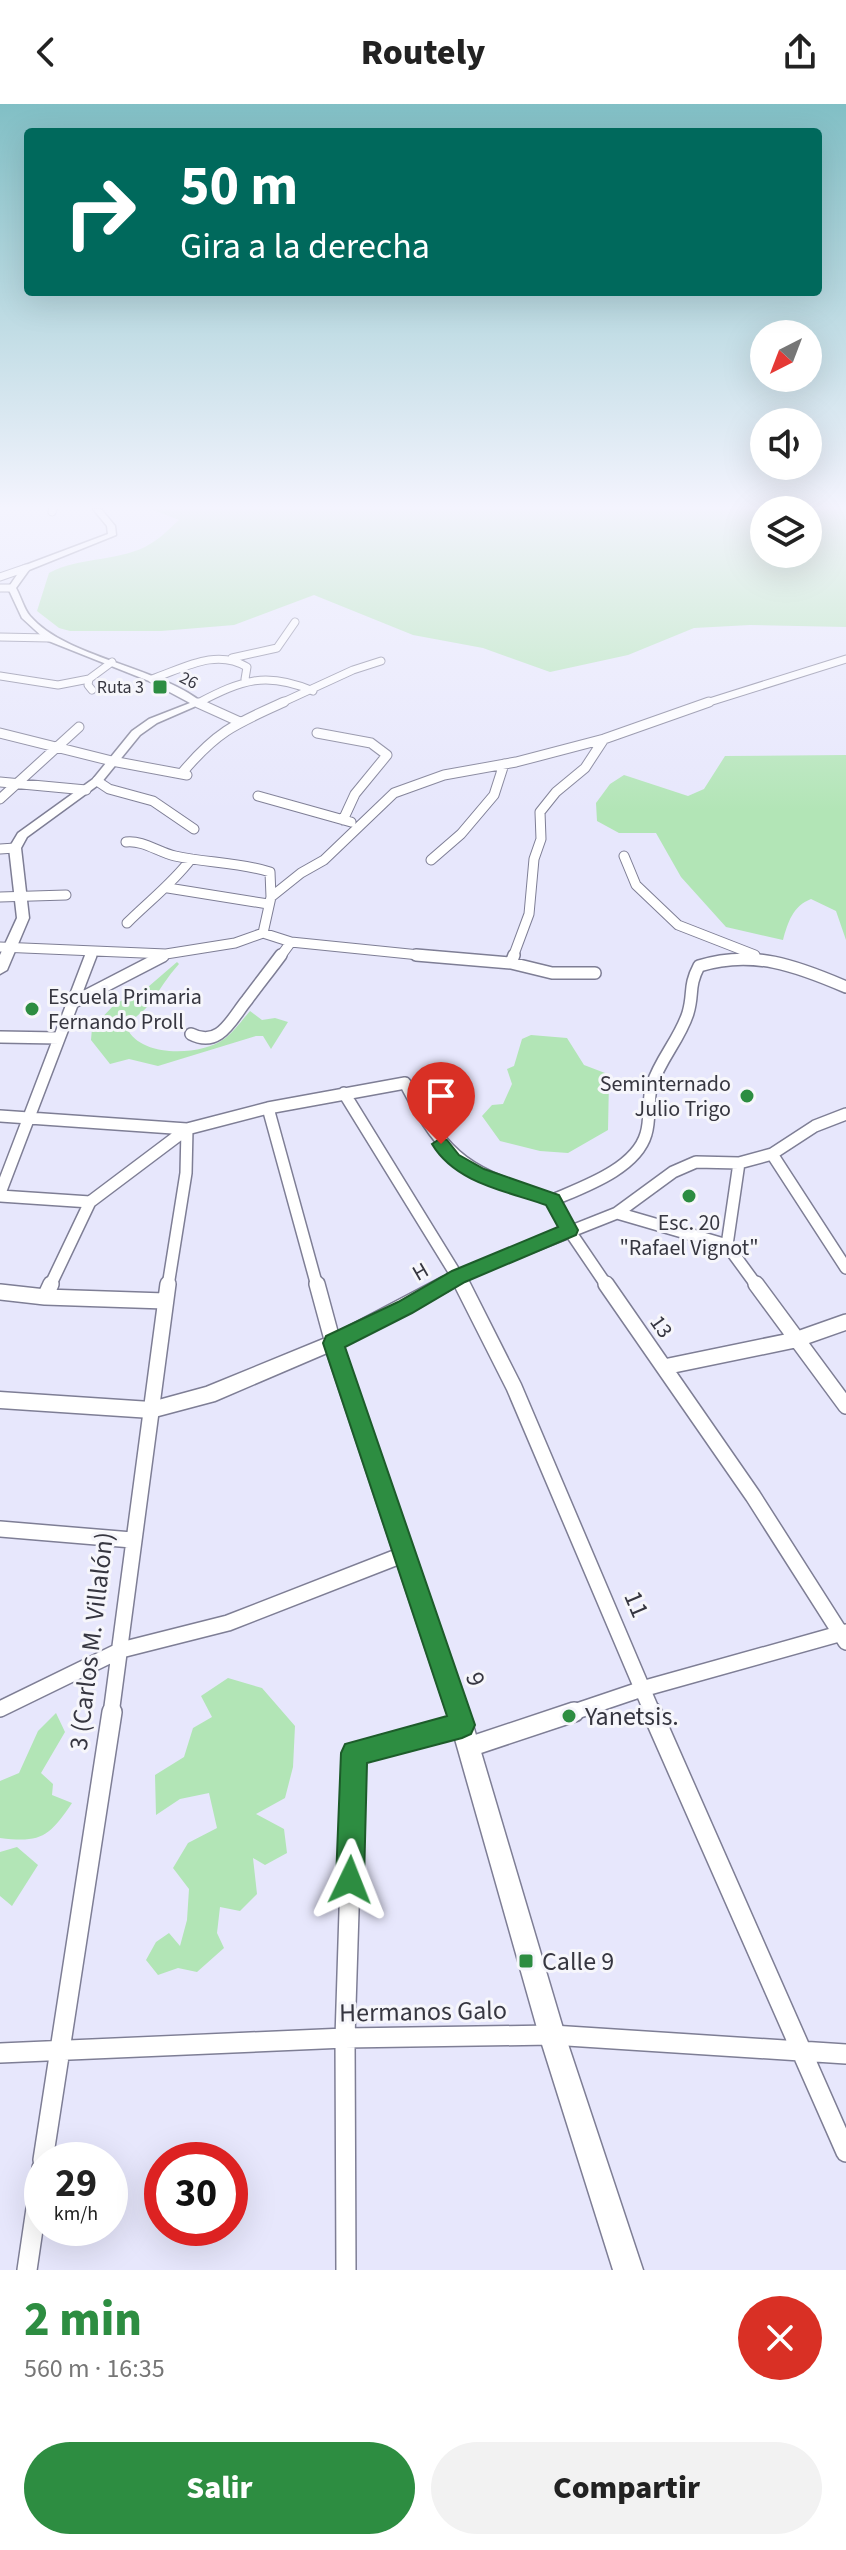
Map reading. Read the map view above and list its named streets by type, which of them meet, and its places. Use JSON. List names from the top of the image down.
{
  "streets": {
    "street": [
      "26",
      "H",
      "13",
      "11",
      "3 (Carlos M. Villalón)",
      "9",
      "Hermanos Galo"
    ]
  },
  "crossings": [
    ["H", "13"],
    ["H", "11"],
    ["H", "3 (Carlos M. Villalón)"],
    ["H", "9"],
    ["11", "Hermanos Galo"],
    ["3 (Carlos M. Villalón)", "Hermanos Galo"],
    ["9", "Hermanos Galo"]
  ],
  "places": {
    "transit": ["Ruta 3", "Calle 9"],
    "other": [
      "Escuela Primaria Fernando Proll",
      "Seminternado Julio Trigo",
      "Esc. 20 \"Rafael Vignot\"",
      "Yanetsis."
    ]
  },
  "north": "bottom left",
  "page": {
    "header": "Routely",
    "turn": ["50 m", "Gira a la derecha"],
    "speed": "29 km/h",
    "limit": "30",
    "heading": ["2 min", "560 m · 16:35"],
    "buttons": ["Salir", "Compartir"]
  }
}
